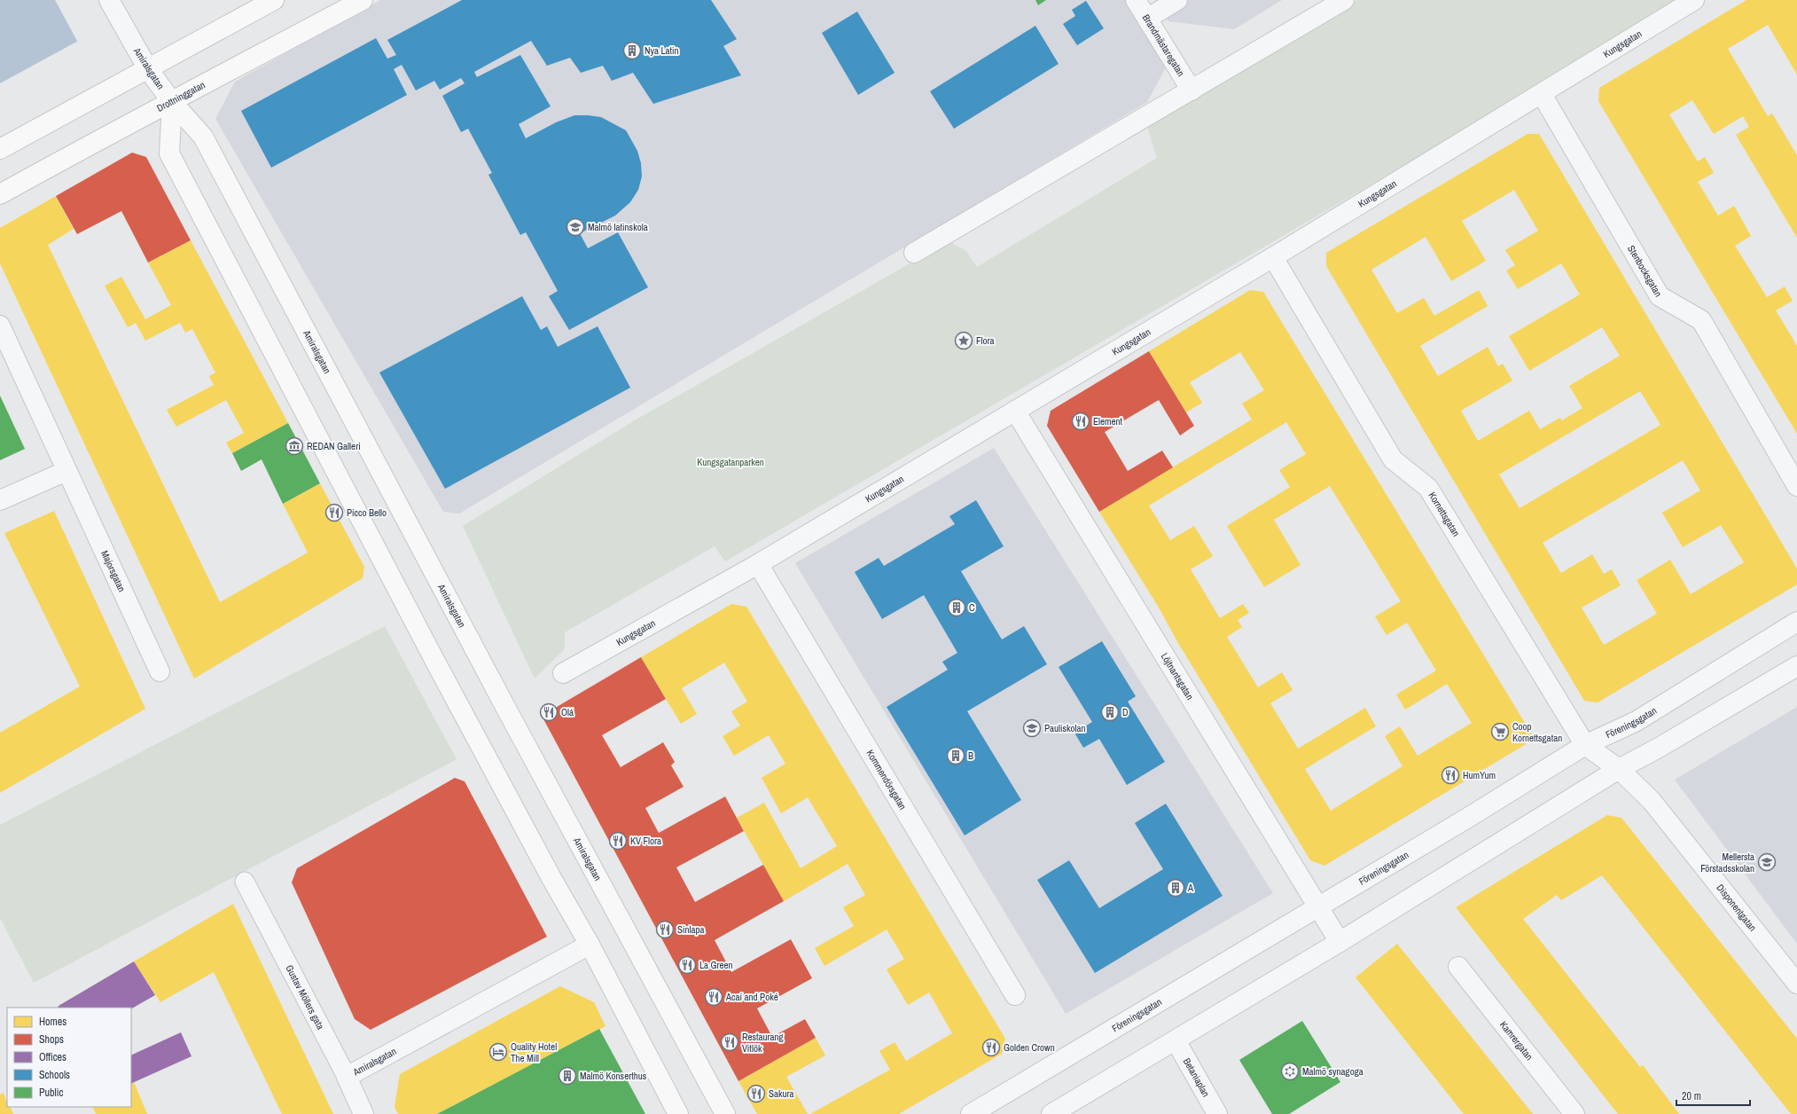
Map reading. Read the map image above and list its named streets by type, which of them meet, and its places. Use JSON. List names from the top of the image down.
{
  "streets": {
    "main road": ["Amiralsgatan", "Drottninggatan"],
    "street": [
      "Kungsgatan",
      "Brandmästaregatan",
      "Stenbocksgatan",
      "Kornettsgatan",
      "Majorsgatan",
      "Löjtnantsgatan",
      "Föreningsgatan",
      "Kommendörsgatan",
      "Disponentgatan",
      "Gustav Möllers gata",
      "Kamrergatan",
      "Betaniaplan"
    ]
  },
  "crossings": [
    ["Kungsgatan", "Stenbocksgatan"],
    ["Kungsgatan", "Kornettsgatan"],
    ["Kungsgatan", "Löjtnantsgatan"],
    ["Kungsgatan", "Kommendörsgatan"],
    ["Amiralsgatan", "Drottninggatan"],
    ["Amiralsgatan", "Gustav Möllers gata"],
    ["Kornettsgatan", "Föreningsgatan"],
    ["Kornettsgatan", "Disponentgatan"],
    ["Löjtnantsgatan", "Föreningsgatan"]
  ],
  "parks": ["Kungsgatanparken"],
  "places": {
    "building": [
      "Nya Latin",
      "C",
      "D",
      "B",
      "A",
      "Malmö Konserthus"
    ],
    "school or university": ["Malmö latinskola", "Pauliskolan", "Mellersta Förstadsskolan"],
    "place": ["Flora"],
    "restaurant": [
      "Element",
      "Picco Bello",
      "Olá",
      "HumYum",
      "KV Flora",
      "Sinlapa",
      "La Green",
      "Acaí and Poké",
      "Restaurang Vitlök",
      "Golden Crown",
      "Sakura"
    ],
    "museum": ["REDAN Galleri"],
    "supermarket": ["Coop Kornettsgatan"],
    "hotel": ["Quality Hotel The Mill"],
    "synagogue": ["Malmö synagoga"]
  },
  "legend": [
    "Homes",
    "Shops",
    "Offices",
    "Schools",
    "Public"
  ],
  "scale_bar": "20 m"
}
